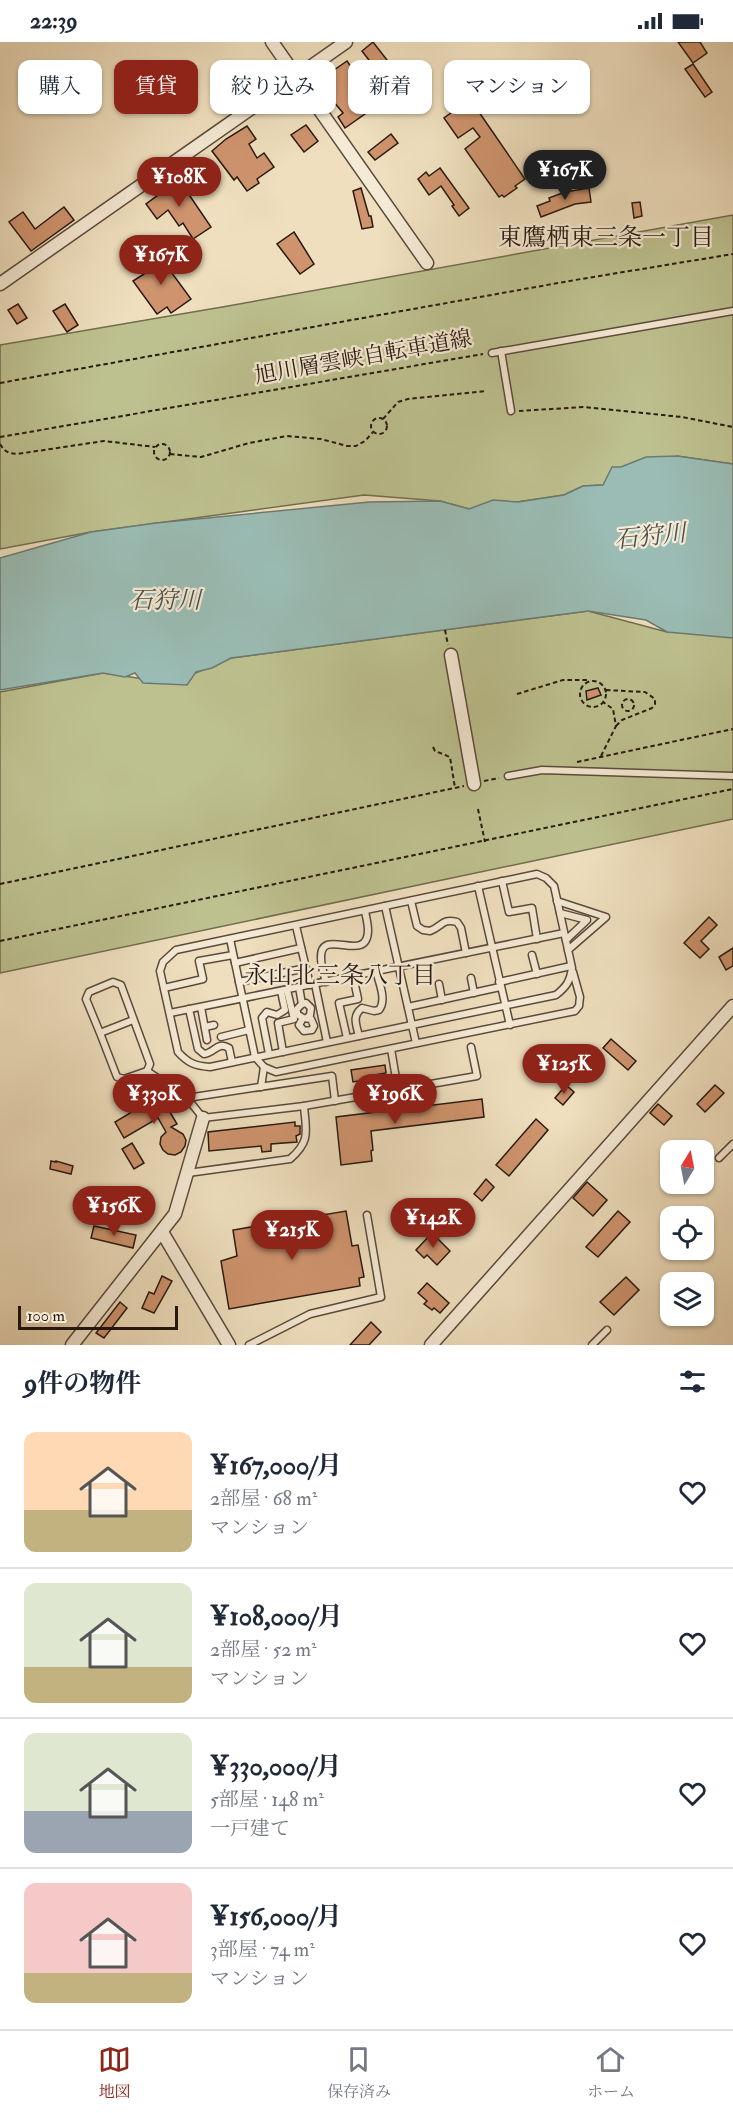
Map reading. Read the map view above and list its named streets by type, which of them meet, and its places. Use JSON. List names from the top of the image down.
{
  "streets": {
    "lane": ["旭川層雲峡自転車道線"]
  },
  "districts": ["東鷹栖東三条一丁目", "永山北三条八丁目"],
  "water": ["石狩川"],
  "scale_bar": "100 m",
  "north": "top",
  "page": {
    "status": "22:39",
    "chip": [
      "購入",
      "賃貸",
      "絞り込み",
      "新着",
      "マンション"
    ],
    "price": [
      "¥167K",
      "¥108K",
      "¥167K",
      "¥125K",
      "¥330K",
      "¥196K",
      "¥156K",
      "¥142K",
      "¥215K"
    ],
    "scale": "100 m",
    "heading": "9件の物件",
    "list": [
      {
        "name": "¥167,000/月",
        "note": "2部屋 · 68 m² · マンション"
      },
      {
        "name": "¥108,000/月",
        "note": "2部屋 · 52 m² · マンション"
      },
      {
        "name": "¥330,000/月",
        "note": "5部屋 · 148 m² · 一戸建て"
      },
      {
        "name": "¥156,000/月",
        "note": "3部屋 · 74 m² · マンション"
      }
    ],
    "tabs": ["地図", "保存済み", "ホーム"]
  }
}
